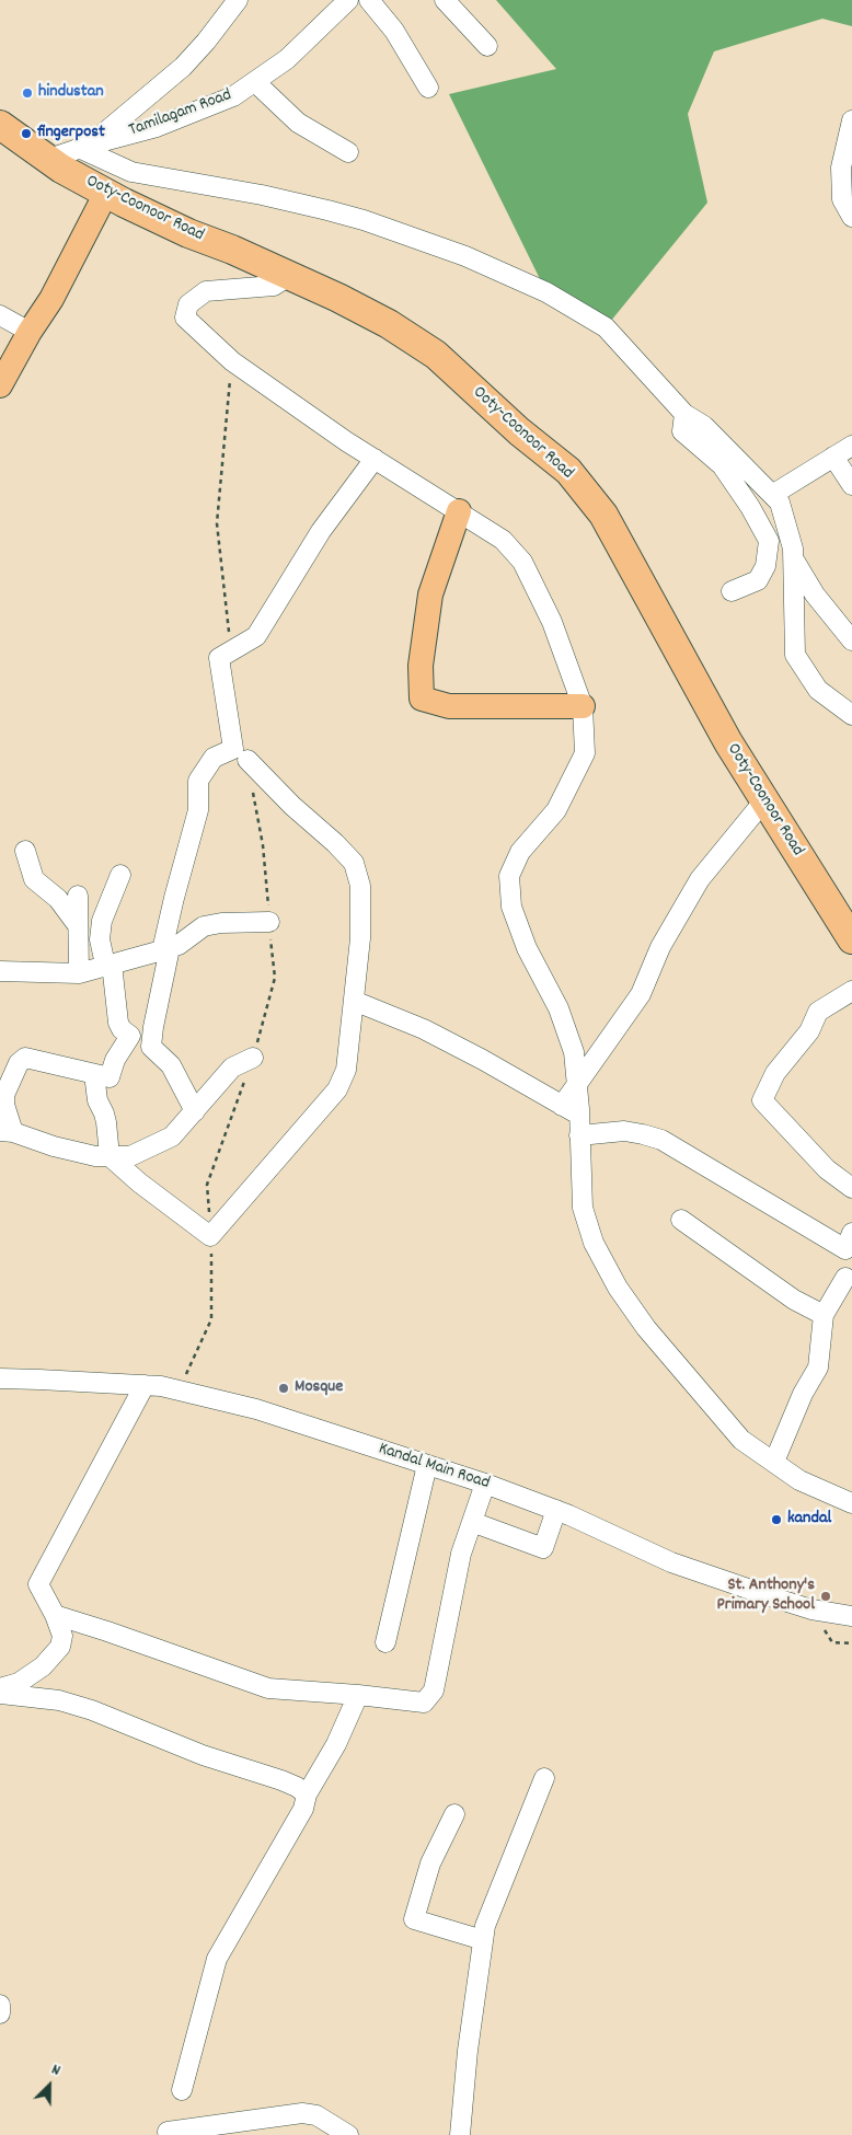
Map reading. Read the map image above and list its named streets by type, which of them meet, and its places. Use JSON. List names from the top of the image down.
{
  "streets": {
    "highway": ["Ooty-Coonoor Road"],
    "street": ["Tamilagam Road", "Kandal Main Road"]
  },
  "crossings": [
    ["Tamilagam Road", "Ooty-Coonoor Road"]
  ],
  "places": [
    "hindustan",
    "fingerpost",
    "Mosque",
    "kandal",
    "St. Anthony's Primary School"
  ],
  "north": "top right"
}
